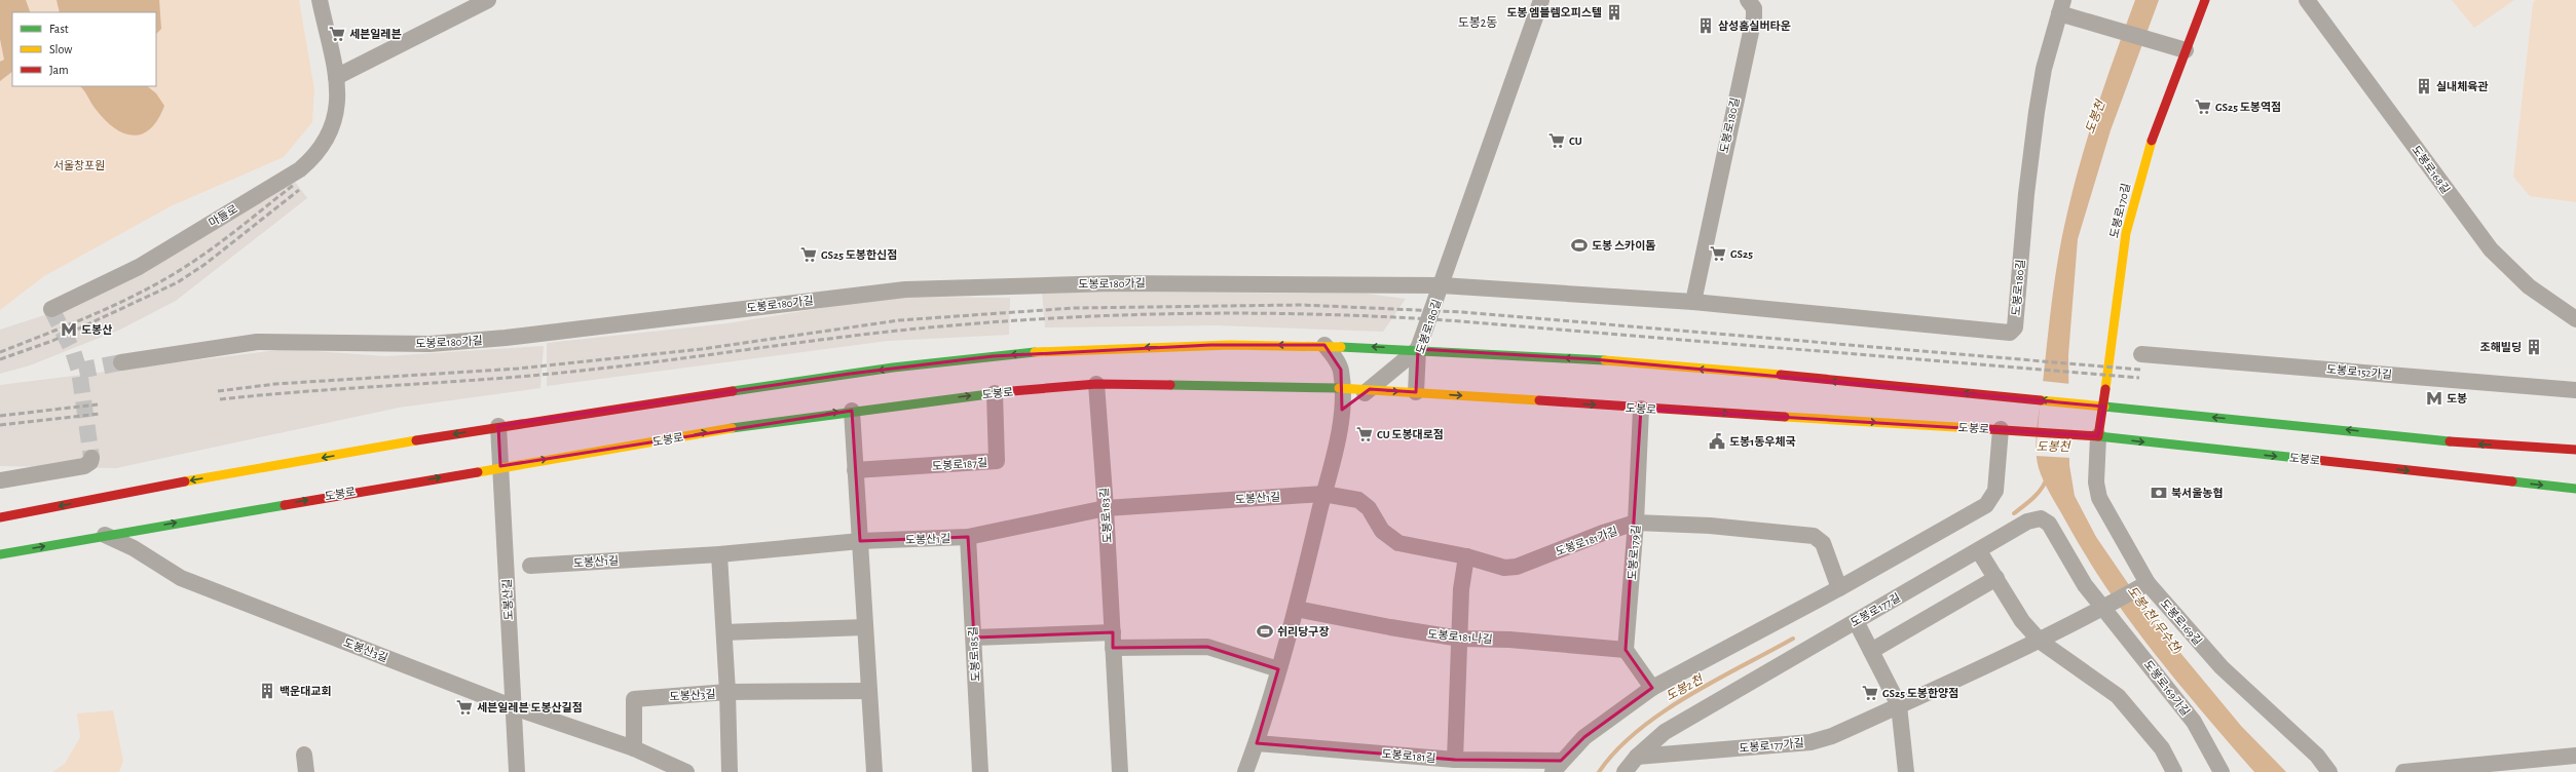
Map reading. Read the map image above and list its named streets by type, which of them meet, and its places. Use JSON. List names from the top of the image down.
{
  "streets": {
    "main road": ["도봉로170길", "도봉로"],
    "street": [
      "도봉로180길",
      "도봉로168길",
      "마들로",
      "도봉로180가길",
      "도봉로152가길",
      "도봉로187길",
      "도봉산1길",
      "도봉로183길",
      "도봉로181가길",
      "도봉로179길",
      "도봉산길",
      "도봉로177길",
      "도봉로169길",
      "도봉로181나길",
      "도봉산3길",
      "도봉로185길",
      "도봉로169가길",
      "도봉로177가길",
      "도봉로181길"
    ]
  },
  "crossings": [
    ["도봉로180길", "도봉로180가길"],
    ["도봉로180길", "도봉로"],
    ["도봉로170길", "도봉로"],
    ["도봉로170길", "도봉로169길"],
    ["도봉로", "도봉로187길"],
    ["도봉로", "도봉로183길"],
    ["도봉로", "도봉로179길"],
    ["도봉로", "도봉산길"],
    ["도봉로", "도봉로169길"],
    ["도봉로", "도봉산3길"],
    ["도봉산1길", "도봉로183길"],
    ["도봉산1길", "도봉로181가길"],
    ["도봉산1길", "도봉산3길"],
    ["도봉산1길", "도봉로185길"],
    ["도봉로181가길", "도봉로179길"],
    ["도봉로179길", "도봉로181나길"],
    ["도봉산길", "도봉산3길"],
    ["도봉로177길", "도봉로169가길"],
    ["도봉로177길", "도봉로177가길"],
    ["도봉로169길", "도봉로177가길"],
    ["도봉로169가길", "도봉로177가길"]
  ],
  "districts": ["도봉2동"],
  "water": ["도봉천", "도봉1천 (무수천)", "도봉2천"],
  "parks": ["서울창포원"],
  "places": {
    "building": [
      "도봉 엠블렘오피스텔",
      "삼성홈실버타운",
      "실내체육관",
      "조해빌딩",
      "백운대교회"
    ],
    "supermarket": [
      "세븐일레븐",
      "GS25 도봉역점",
      "CU",
      "GS25",
      "GS25 도봉한신점",
      "CU 도봉대로점",
      "GS25 도봉한양점",
      "세븐일레븐 도봉산길점"
    ],
    "sports": ["도봉 스카이돔", "쉬리당구장"],
    "metro station": ["도봉산", "도봉"],
    "public building": ["도봉1동우체국"],
    "bank": ["북서울농협"]
  },
  "legend": ["Fast", "Slow", "Jam"]
}
